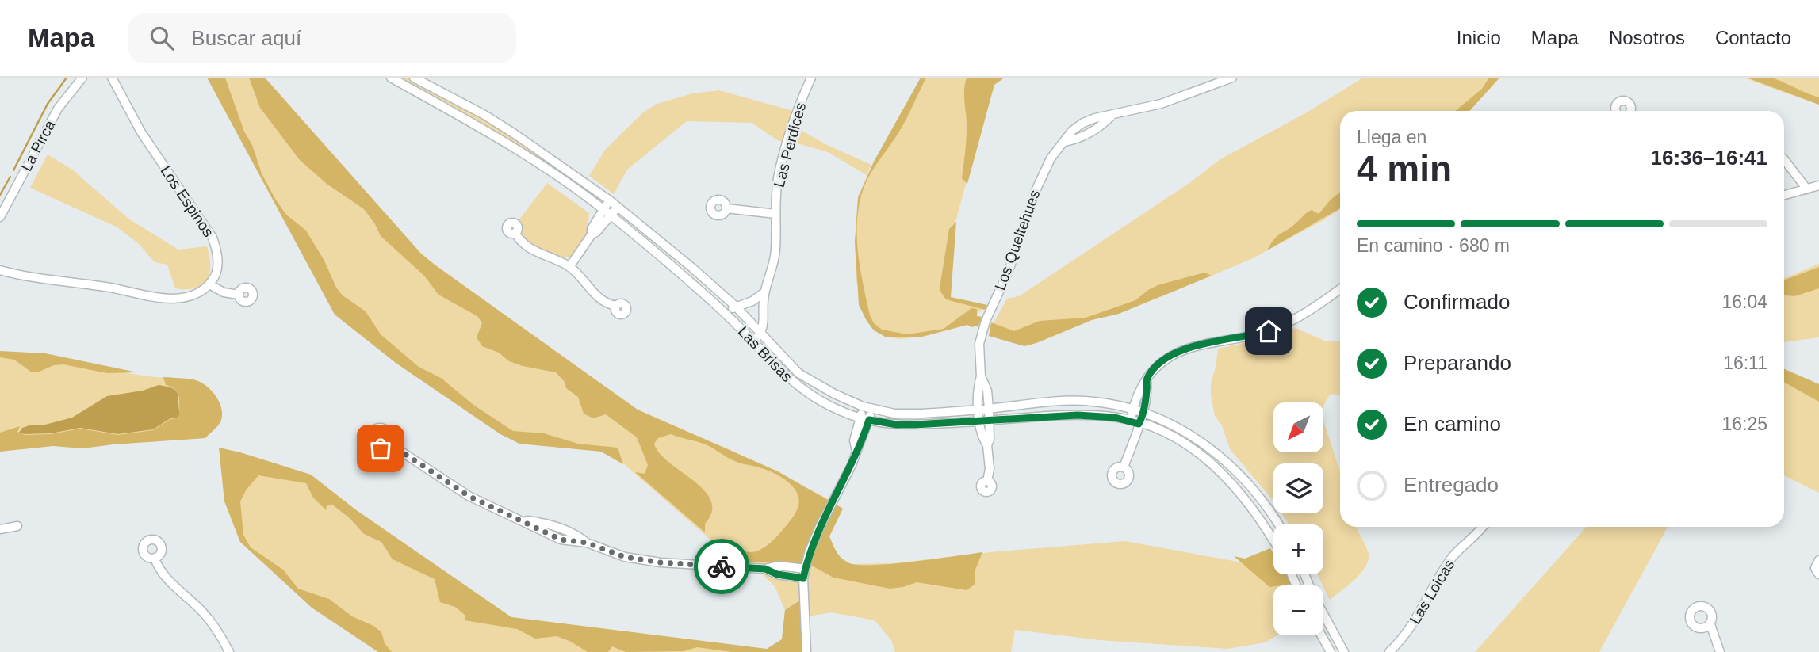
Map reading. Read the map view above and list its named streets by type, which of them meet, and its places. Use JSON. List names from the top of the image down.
{
  "streets": {
    "street": [
      "Las Perdices",
      "La Pirca",
      "Los Espinos",
      "Los Queltehues",
      "Las Brisas",
      "Las Loicas"
    ]
  },
  "crossings": [
    ["Las Perdices", "Las Brisas"],
    ["Los Queltehues", "Las Brisas"]
  ],
  "north": "bottom left",
  "page": {
    "header": "Mapa",
    "search": "Buscar aquí",
    "nav": [
      "Inicio",
      "Mapa",
      "Nosotros",
      "Contacto"
    ],
    "heading": ["4 min", "Llega en", "16:36–16:41"],
    "bar": "En camino · 680 m",
    "list": [
      ["Confirmado", "16:04"],
      ["Preparando", "16:11"],
      ["En camino", "16:25"],
      "Entregado"
    ],
    "map_buttons": ["+", "−"]
  }
}
